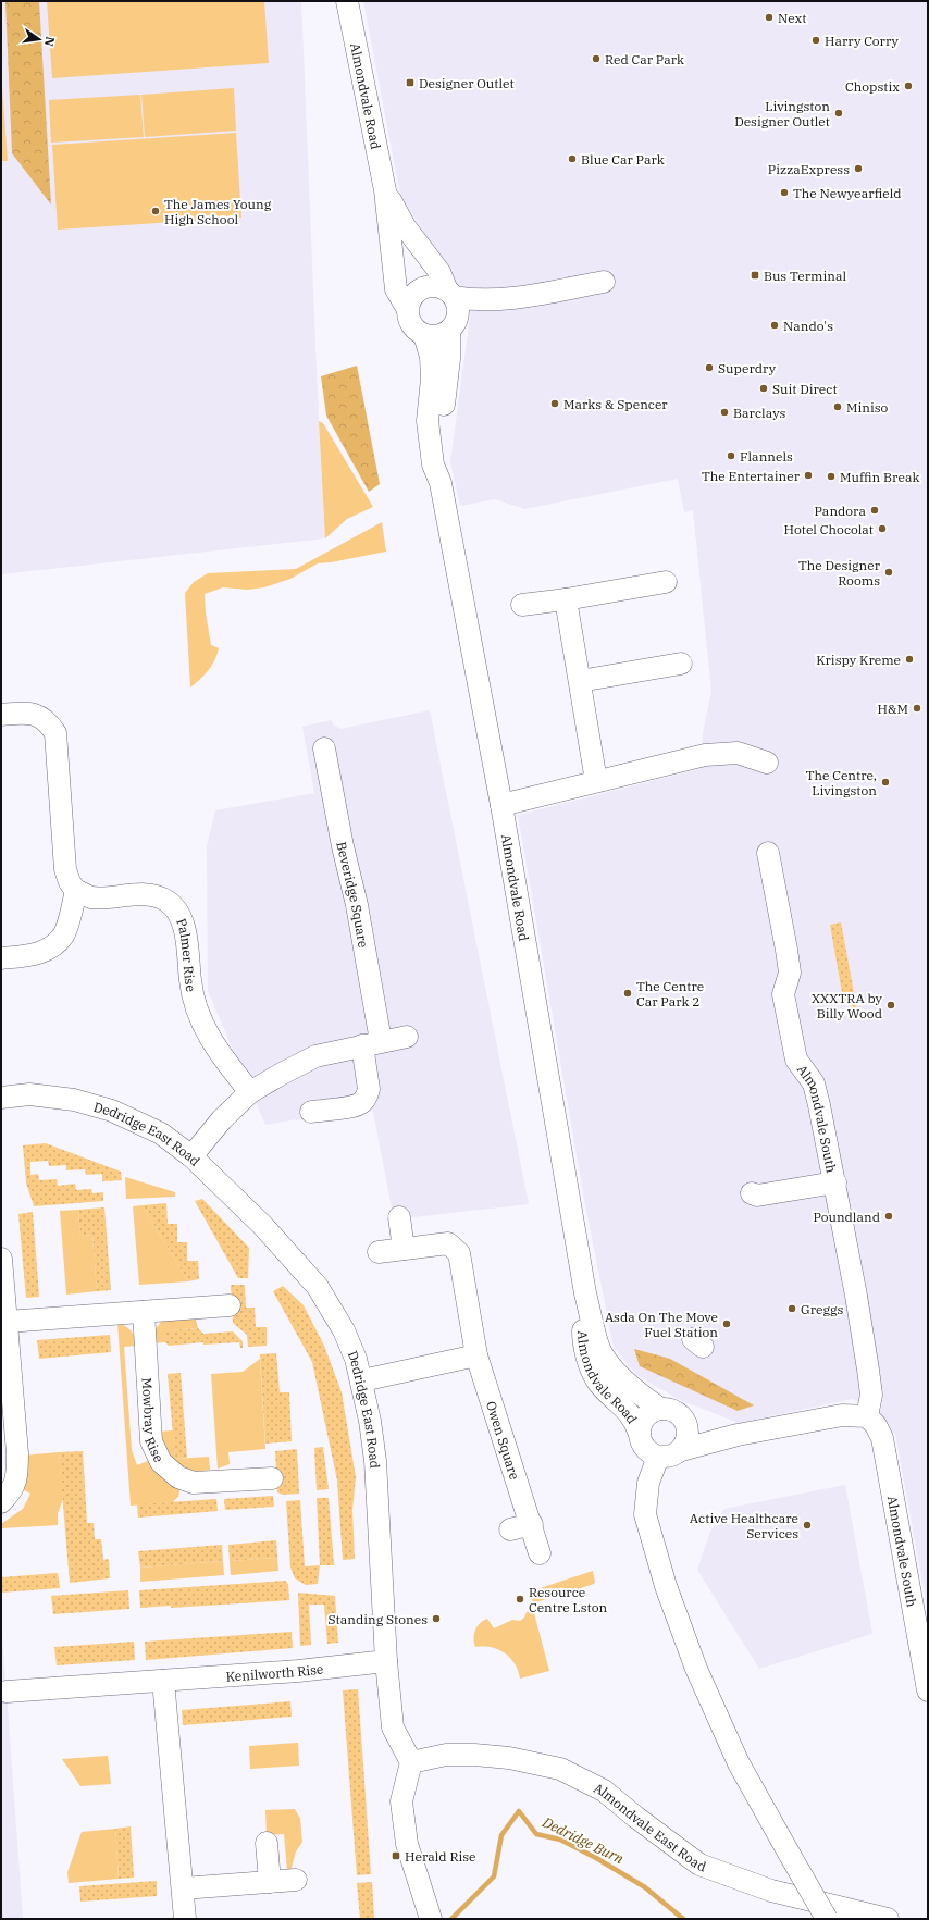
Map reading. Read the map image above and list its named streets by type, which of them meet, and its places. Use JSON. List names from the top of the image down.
{
  "streets": {
    "street": [
      "Almondvale Road",
      "Beveridge Square",
      "Palmer Rise",
      "Almondvale South",
      "Dedridge East Road",
      "Mowbray Rise",
      "Owen Square",
      "Kenilworth Rise",
      "Almondvale East Road"
    ]
  },
  "crossings": [
    ["Dedridge East Road", "Kenilworth Rise"],
    ["Dedridge East Road", "Almondvale East Road"]
  ],
  "water": ["Dedridge Burn"],
  "places": {
    "other": [
      "Next",
      "Harry Corry",
      "Red Car Park",
      "Chopstix",
      "Livingston Designer Outlet",
      "Blue Car Park",
      "PizzaExpress",
      "The Newyearfield",
      "The James Young High School",
      "Nando's",
      "Superdry",
      "Suit Direct",
      "Marks & Spencer",
      "Miniso",
      "Barclays",
      "Flannels",
      "The Entertainer",
      "Muffin Break",
      "Pandora",
      "Hotel Chocolat",
      "The Designer Rooms",
      "Krispy Kreme",
      "H&M",
      "The Centre, Livingston",
      "The Centre Car Park 2",
      "XXXTRA by Billy Wood",
      "Poundland",
      "Greggs",
      "Asda On The Move Fuel Station",
      "Active Healthcare Services",
      "Resource Centre Lston",
      "Standing Stones"
    ],
    "transit": ["Designer Outlet", "Bus Terminal", "Herald Rise"]
  },
  "north": "right"
}
